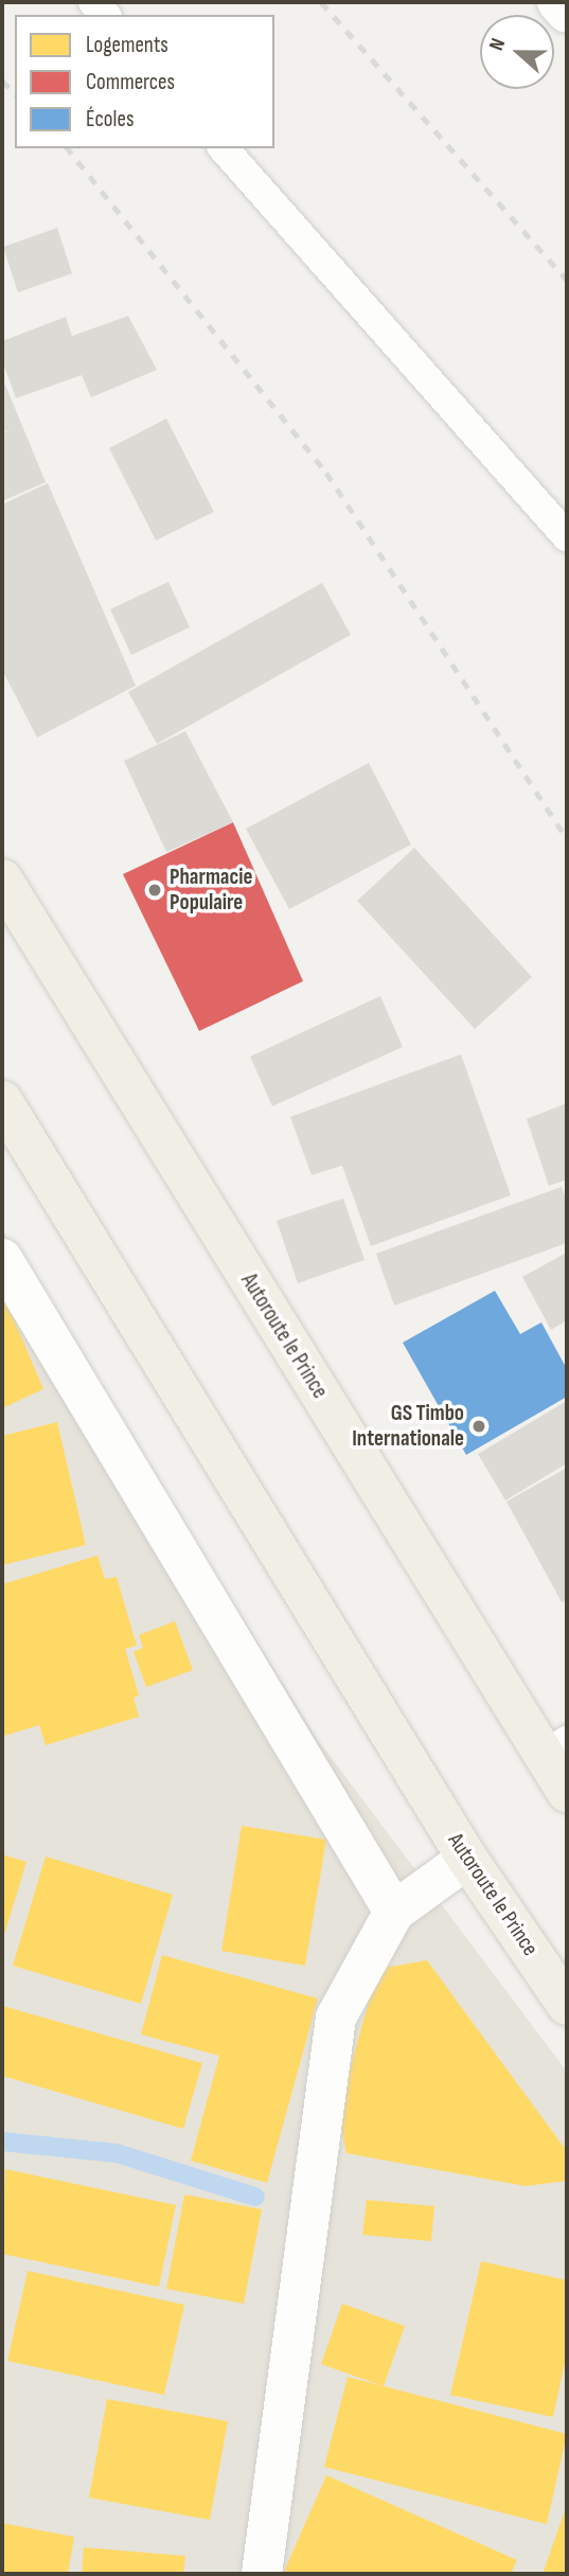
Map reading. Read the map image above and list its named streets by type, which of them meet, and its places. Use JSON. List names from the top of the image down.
{
  "streets": {
    "main road": ["Autoroute le Prince"]
  },
  "places": ["Pharmacie Populaire", "GS Timbo Internationale"],
  "legend": ["Logements", "Commerces", "Écoles"],
  "north": "left"
}
